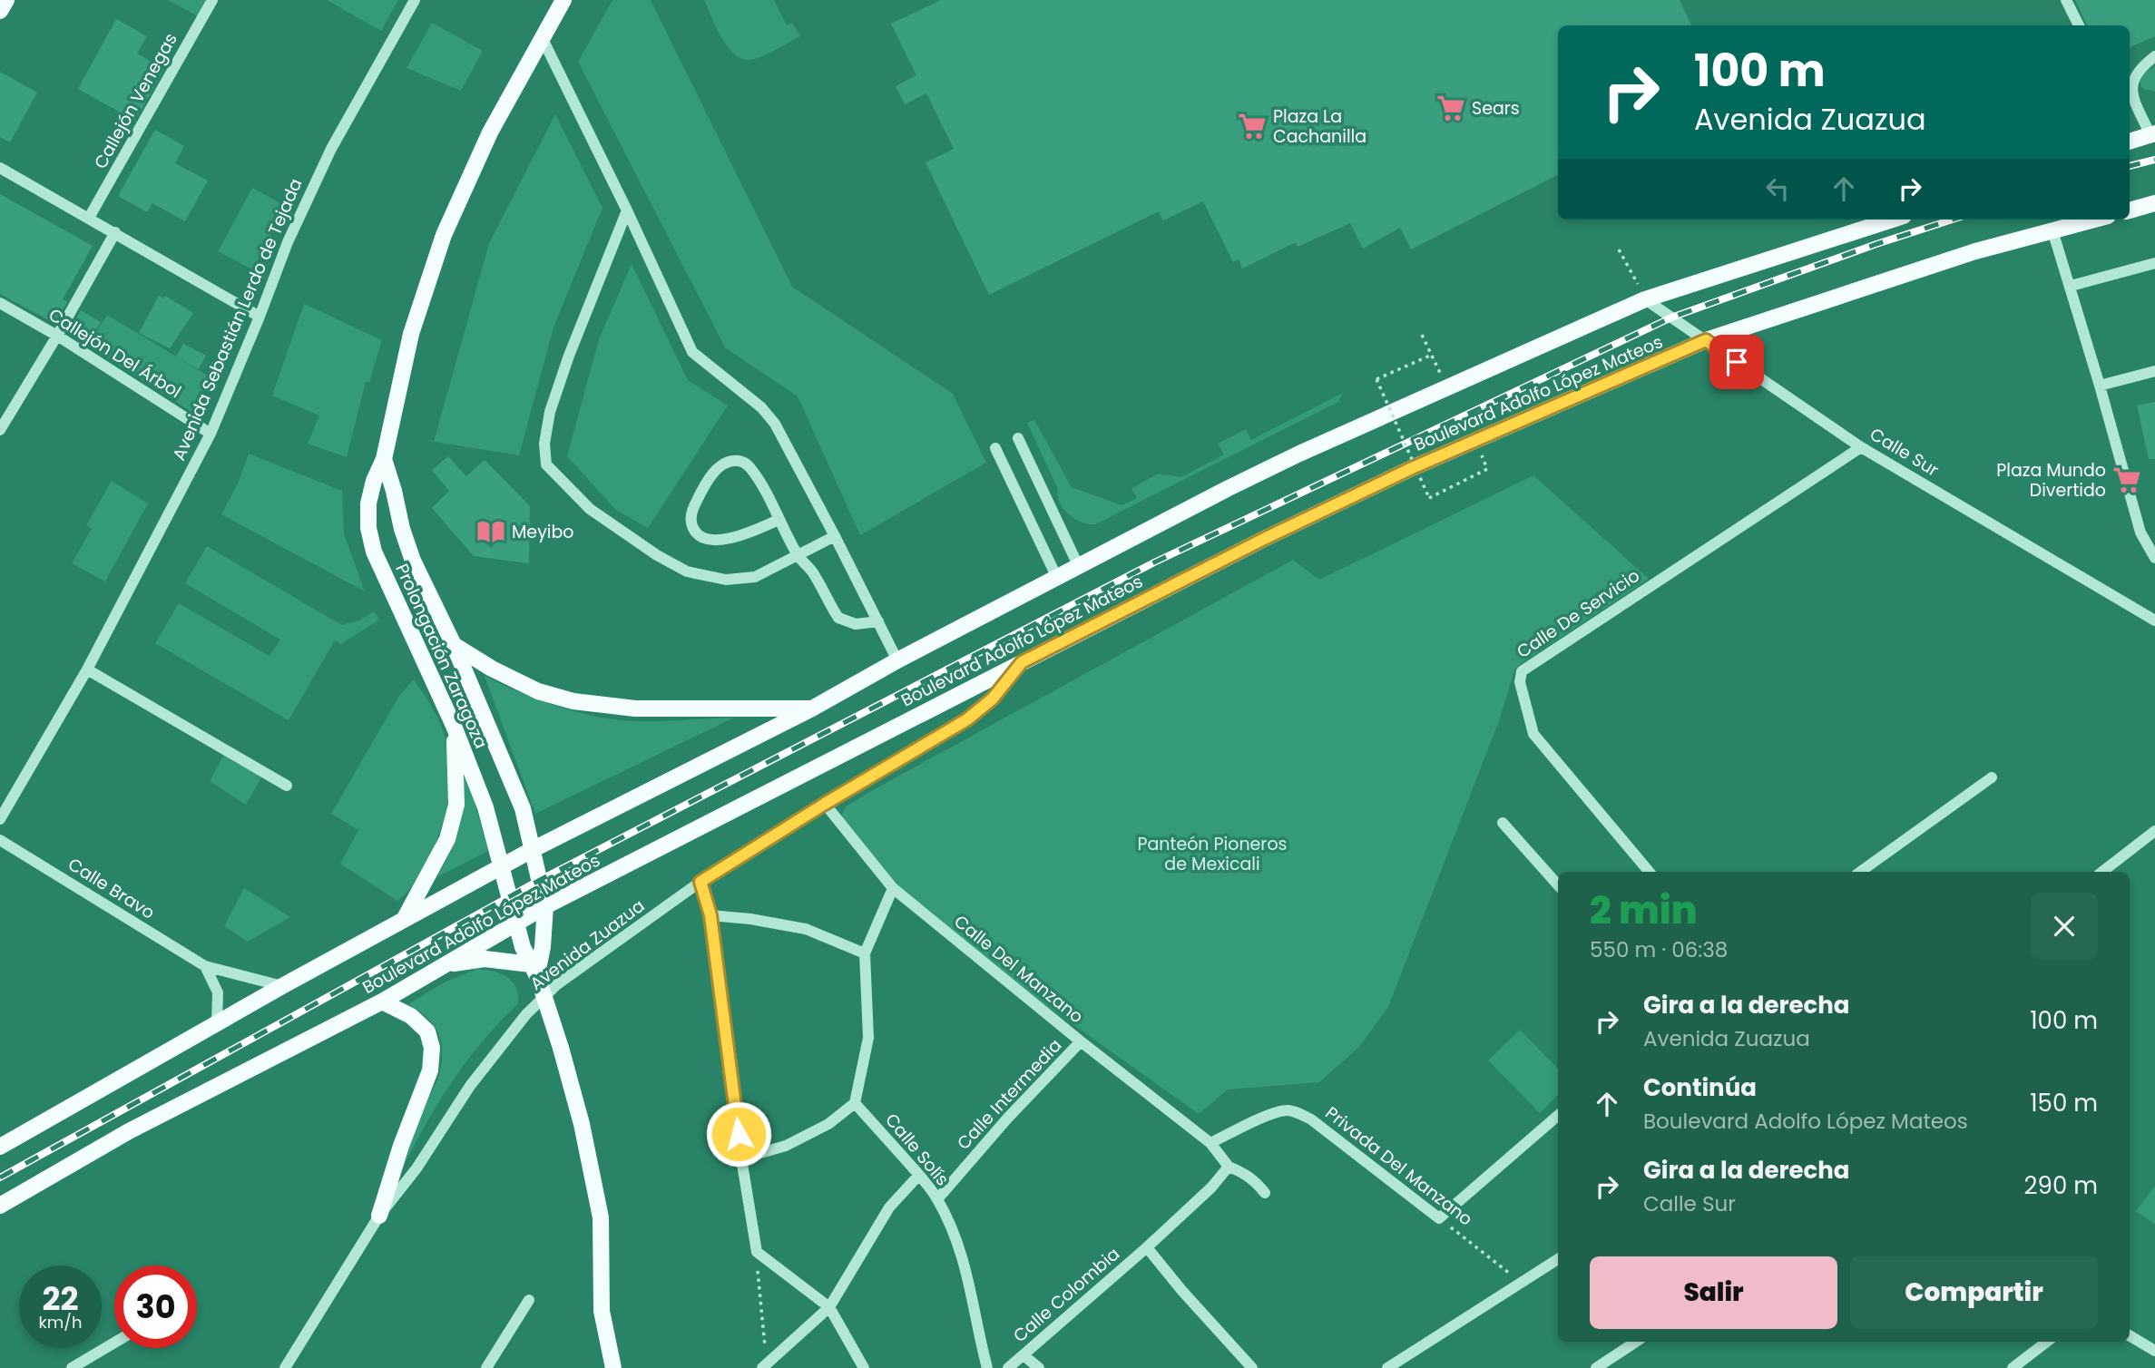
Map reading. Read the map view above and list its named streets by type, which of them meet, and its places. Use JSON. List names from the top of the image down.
{
  "streets": {
    "main road": ["Boulevard Adolfo López Mateos", "Prolongación Zaragoza"],
    "street": [
      "Callejón Venegas",
      "Avenida Sebastián Lerdo de Tejada",
      "Callejón Del Árbol",
      "Calle Sur",
      "Calle De Servicio",
      "Calle Bravo",
      "Avenida Zuazua",
      "Calle Del Manzano",
      "Calle Intermedia",
      "Calle Solís",
      "Privada Del Manzano",
      "Calle Colombia"
    ]
  },
  "crossings": [
    ["Avenida Sebastián Lerdo de Tejada", "Callejón Del Árbol"],
    ["Boulevard Adolfo López Mateos", "Calle Sur"],
    ["Boulevard Adolfo López Mateos", "Prolongación Zaragoza"],
    ["Boulevard Adolfo López Mateos", "Avenida Zuazua"],
    ["Calle Sur", "Calle De Servicio"],
    ["Avenida Zuazua", "Calle Del Manzano"],
    ["Calle Del Manzano", "Calle Intermedia"],
    ["Calle Del Manzano", "Privada Del Manzano"],
    ["Calle Intermedia", "Calle Solís"]
  ],
  "parks": ["Panteón Pioneros de Mexicali"],
  "places": {
    "supermarket": ["Sears", "Plaza La Cachanilla", "Plaza Mundo Divertido"],
    "library": ["Meyibo"]
  },
  "page": {
    "turn": ["100 m", "Avenida Zuazua"],
    "heading": ["2 min", "550 m · 06:38"],
    "list": [
      {
        "name": "Gira a la derecha",
        "note": "Avenida Zuazua",
        "value": "100 m"
      },
      {
        "name": "Continúa",
        "note": "Boulevard Adolfo López Mateos",
        "value": "150 m"
      },
      {
        "name": "Gira a la derecha",
        "note": "Calle Sur",
        "value": "290 m"
      }
    ],
    "buttons": ["Salir", "Compartir"],
    "speed": "22 km/h",
    "limit": "30"
  }
}
